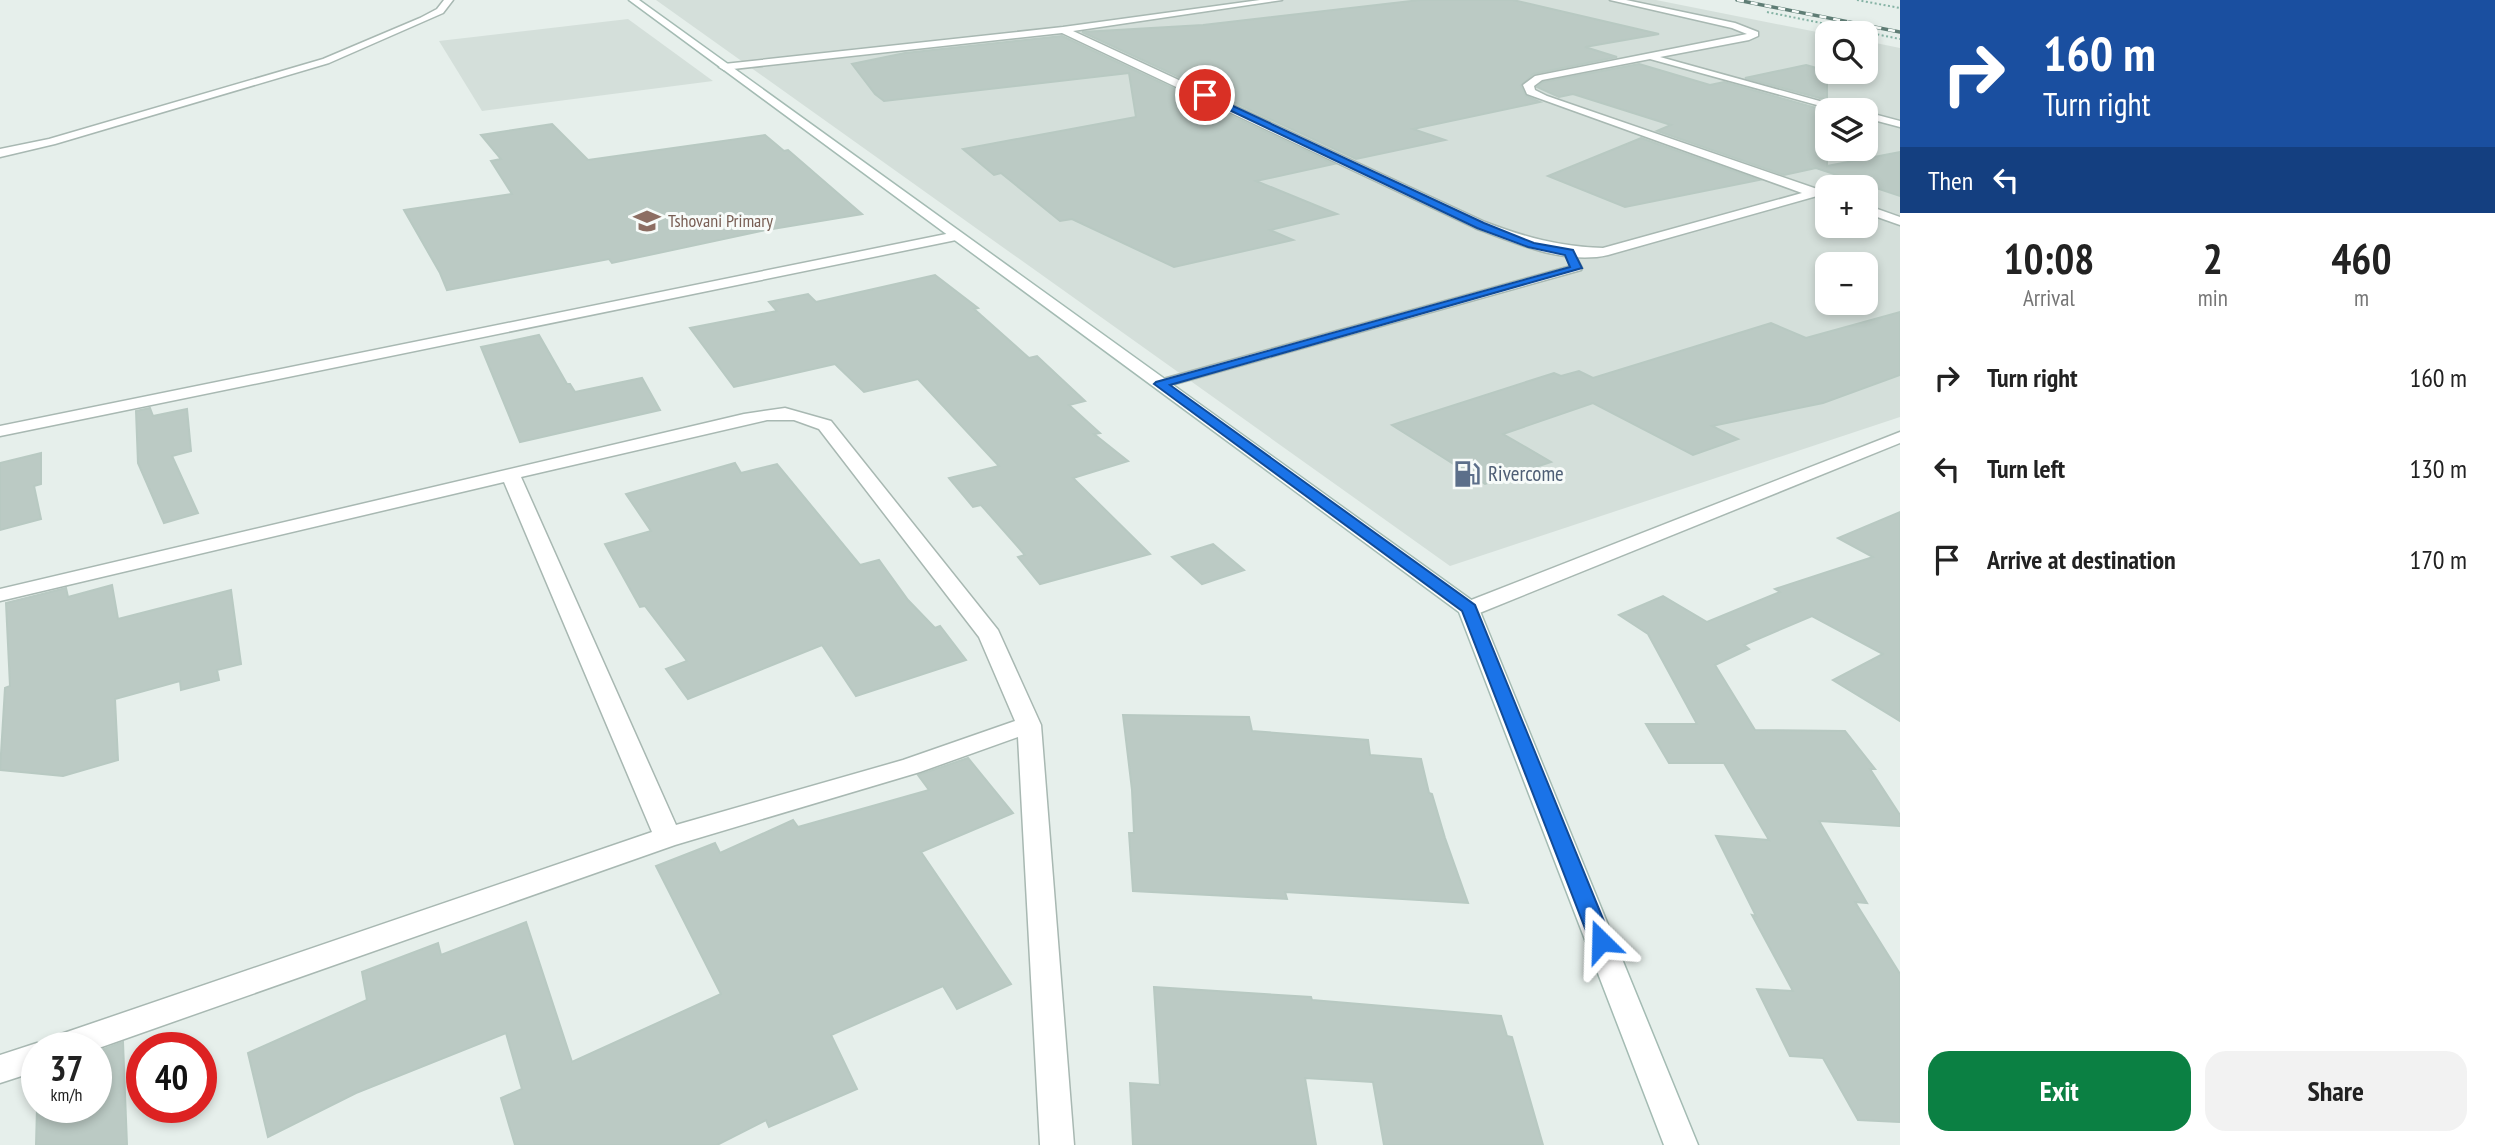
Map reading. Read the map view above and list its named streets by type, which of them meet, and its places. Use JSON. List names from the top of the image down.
{
  "places": {
    "school or university": ["Tshovani Primary"],
    "fuel station": ["Rivercome"]
  },
  "page": {
    "turn": ["160 m", "Turn right"],
    "map_buttons": ["+", "−"],
    "then": "Then",
    "eta": [
      "10:08",
      "Arrival",
      "2",
      "min",
      "460",
      "m"
    ],
    "list": [
      {
        "name": "Turn right",
        "value": "160 m"
      },
      {
        "name": "Turn left",
        "value": "130 m"
      },
      {
        "name": "Arrive at destination",
        "value": "170 m"
      }
    ],
    "speed": "37 km/h",
    "limit": "40",
    "buttons": ["Exit", "Share"]
  }
}
